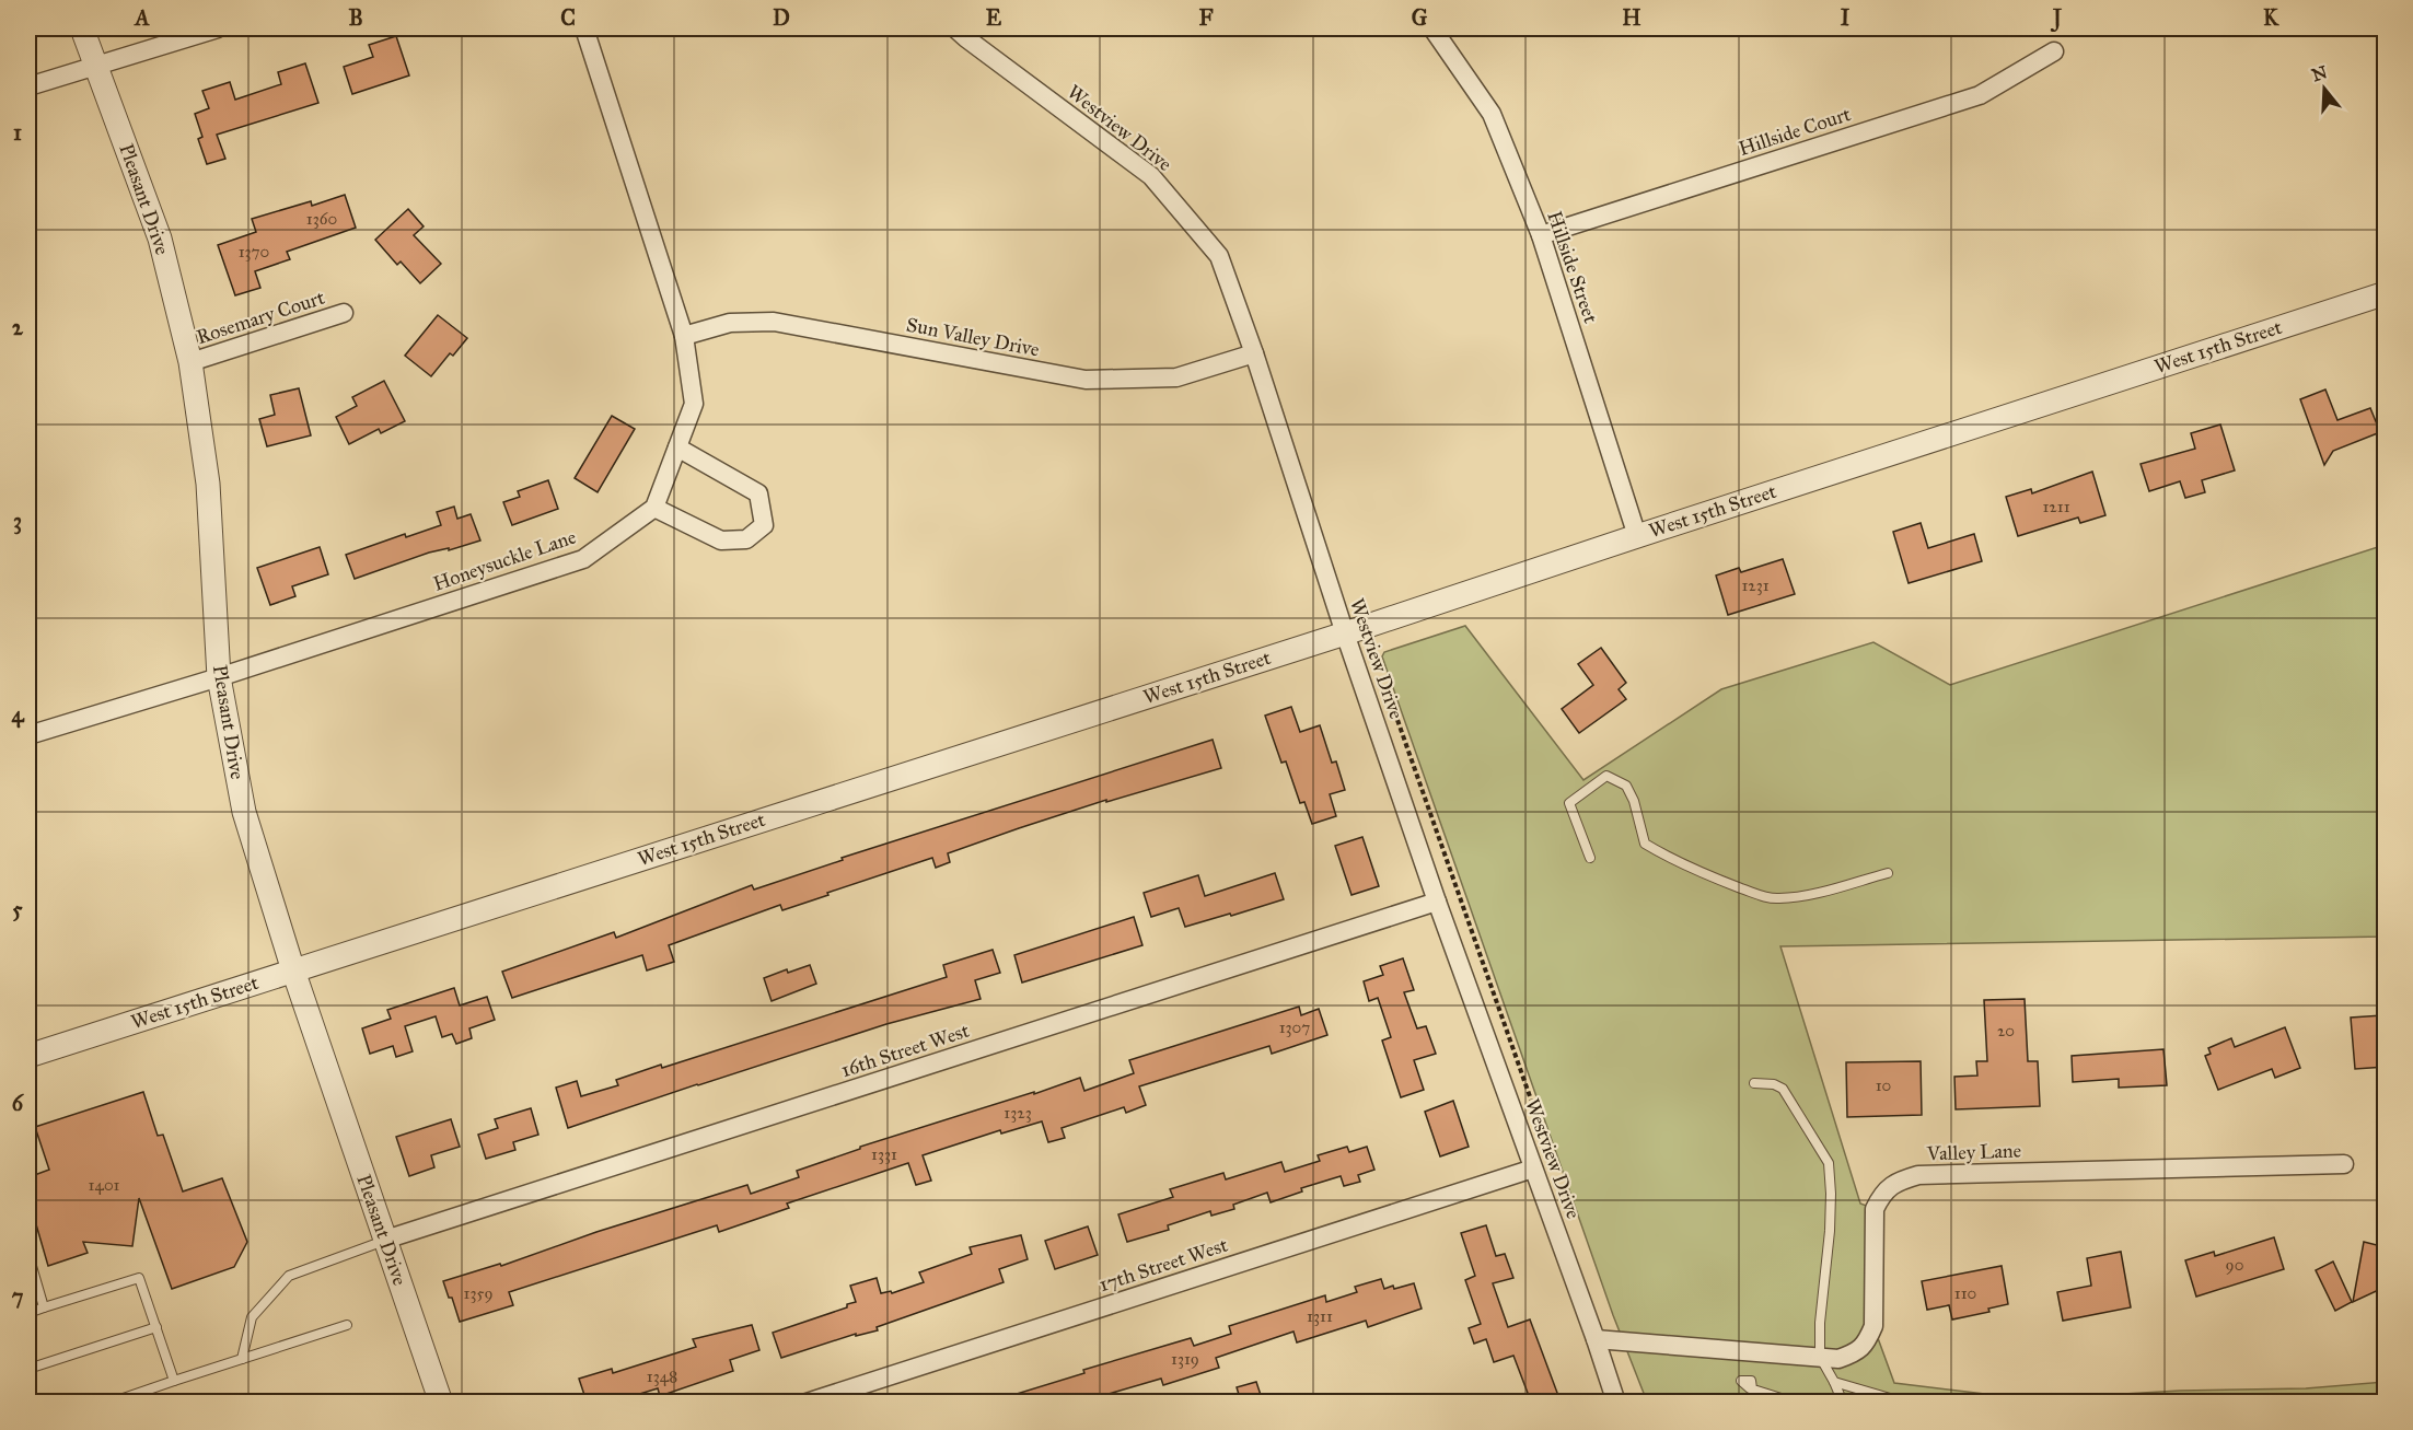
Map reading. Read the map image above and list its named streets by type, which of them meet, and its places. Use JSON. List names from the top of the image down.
{
  "streets": {
    "street": [
      "Westview Drive",
      "Hillside Court",
      "Pleasant Drive",
      "Hillside Street",
      "Rosemary Court",
      "Sun Valley Drive",
      "West 15th Street",
      "Honeysuckle Lane",
      "16th Street West",
      "Valley Lane",
      "17th Street West"
    ]
  },
  "crossings": [
    ["Westview Drive", "Sun Valley Drive"],
    ["Westview Drive", "West 15th Street"],
    ["Westview Drive", "16th Street West"],
    ["Westview Drive", "Valley Lane"],
    ["Westview Drive", "17th Street West"],
    ["Hillside Court", "Hillside Street"],
    ["Pleasant Drive", "Rosemary Court"],
    ["Pleasant Drive", "West 15th Street"],
    ["Pleasant Drive", "Honeysuckle Lane"],
    ["Pleasant Drive", "16th Street West"],
    ["Hillside Street", "West 15th Street"]
  ],
  "house_numbers": [
    "1360",
    "1370",
    "1211",
    "1231",
    "1307",
    "20",
    "10",
    "1323",
    "1331",
    "1401",
    "90",
    "1359",
    "110",
    "1311",
    "1319",
    "1348"
  ],
  "north": "top",
  "grid": {
    "columns": [
      "A",
      "B",
      "C",
      "D",
      "E",
      "F",
      "G",
      "H",
      "I",
      "J",
      "K"
    ],
    "rows": [
      "1",
      "2",
      "3",
      "4",
      "5",
      "6",
      "7"
    ]
  }
}
